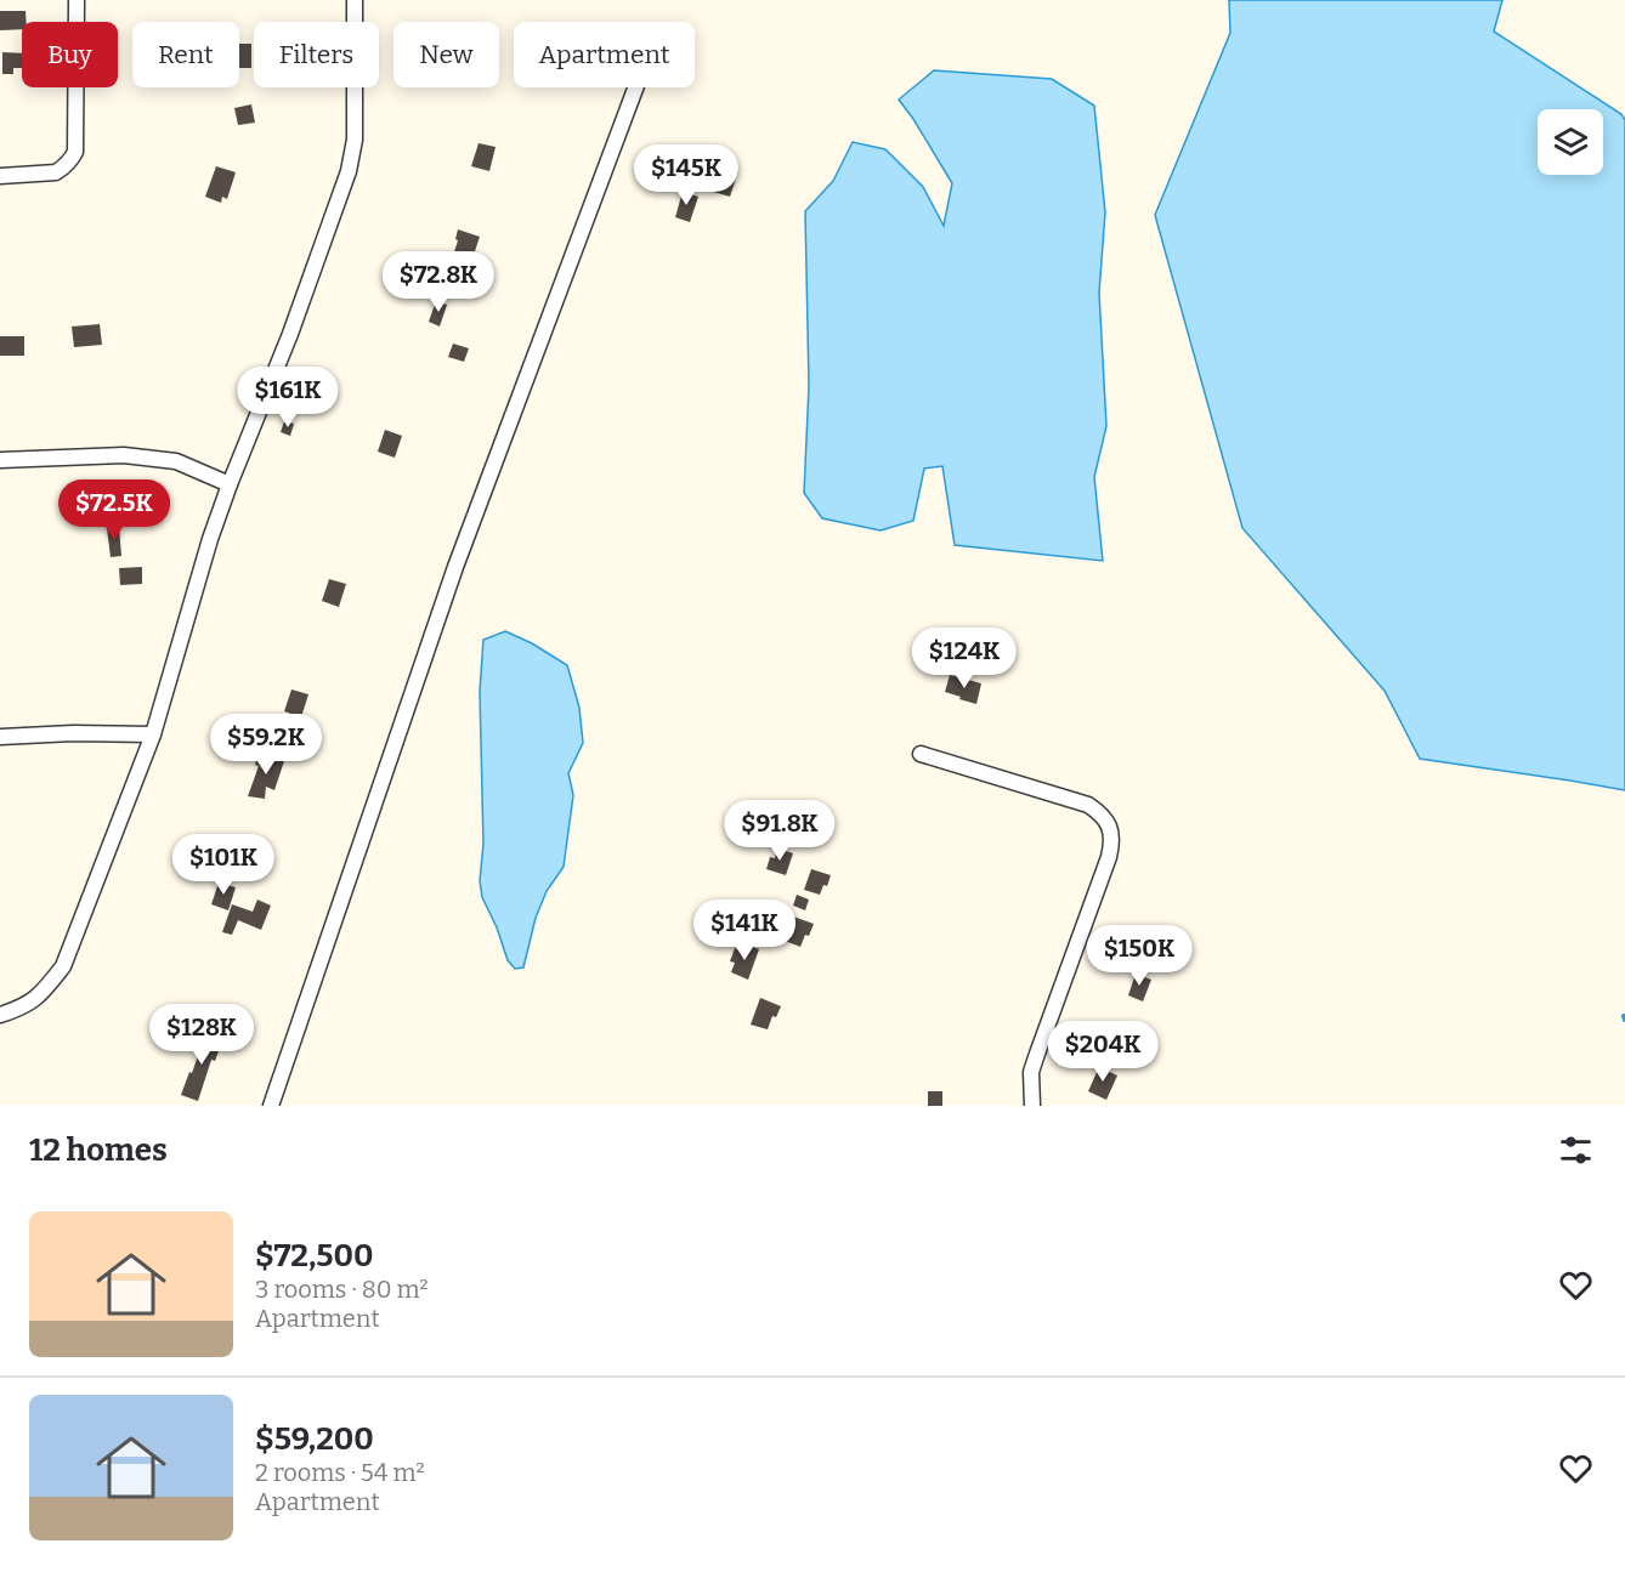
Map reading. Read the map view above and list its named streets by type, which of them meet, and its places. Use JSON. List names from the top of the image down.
{
  "page": {
    "chip": [
      "Buy",
      "Rent",
      "Filters",
      "New",
      "Apartment"
    ],
    "price": [
      "$145K",
      "$72.8K",
      "$161K",
      "$72.5K",
      "$124K",
      "$59.2K",
      "$91.8K",
      "$101K",
      "$141K",
      "$150K",
      "$128K",
      "$204K"
    ],
    "heading": "12 homes",
    "list": [
      {
        "name": "$72,500",
        "note": "3 rooms · 80 m² · Apartment"
      },
      {
        "name": "$59,200",
        "note": "2 rooms · 54 m² · Apartment"
      }
    ]
  }
}
